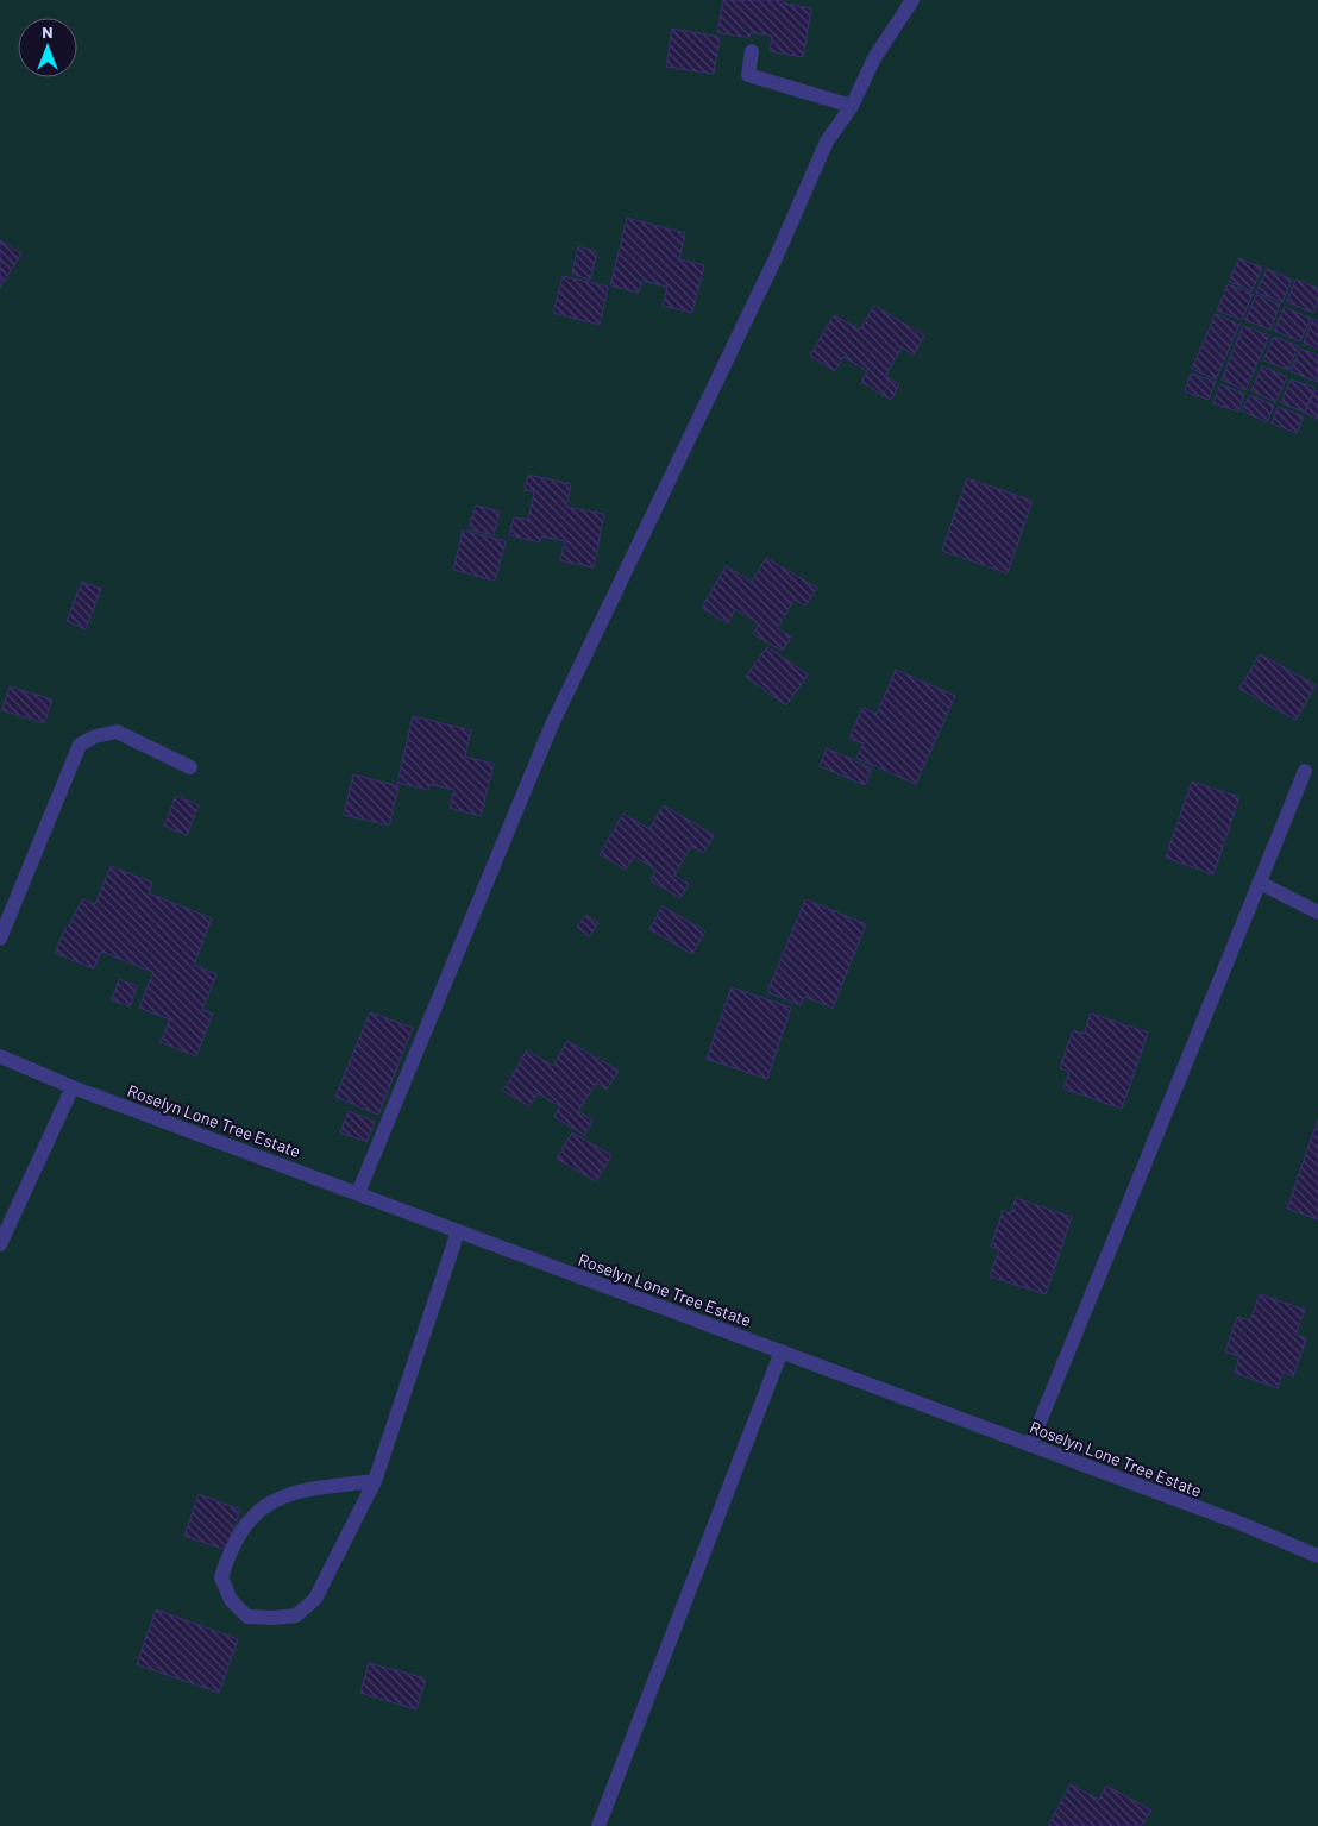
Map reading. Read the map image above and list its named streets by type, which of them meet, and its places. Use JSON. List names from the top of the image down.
{
  "streets": {
    "street": ["Roselyn Lone Tree Estate"]
  },
  "north": "top"
}
